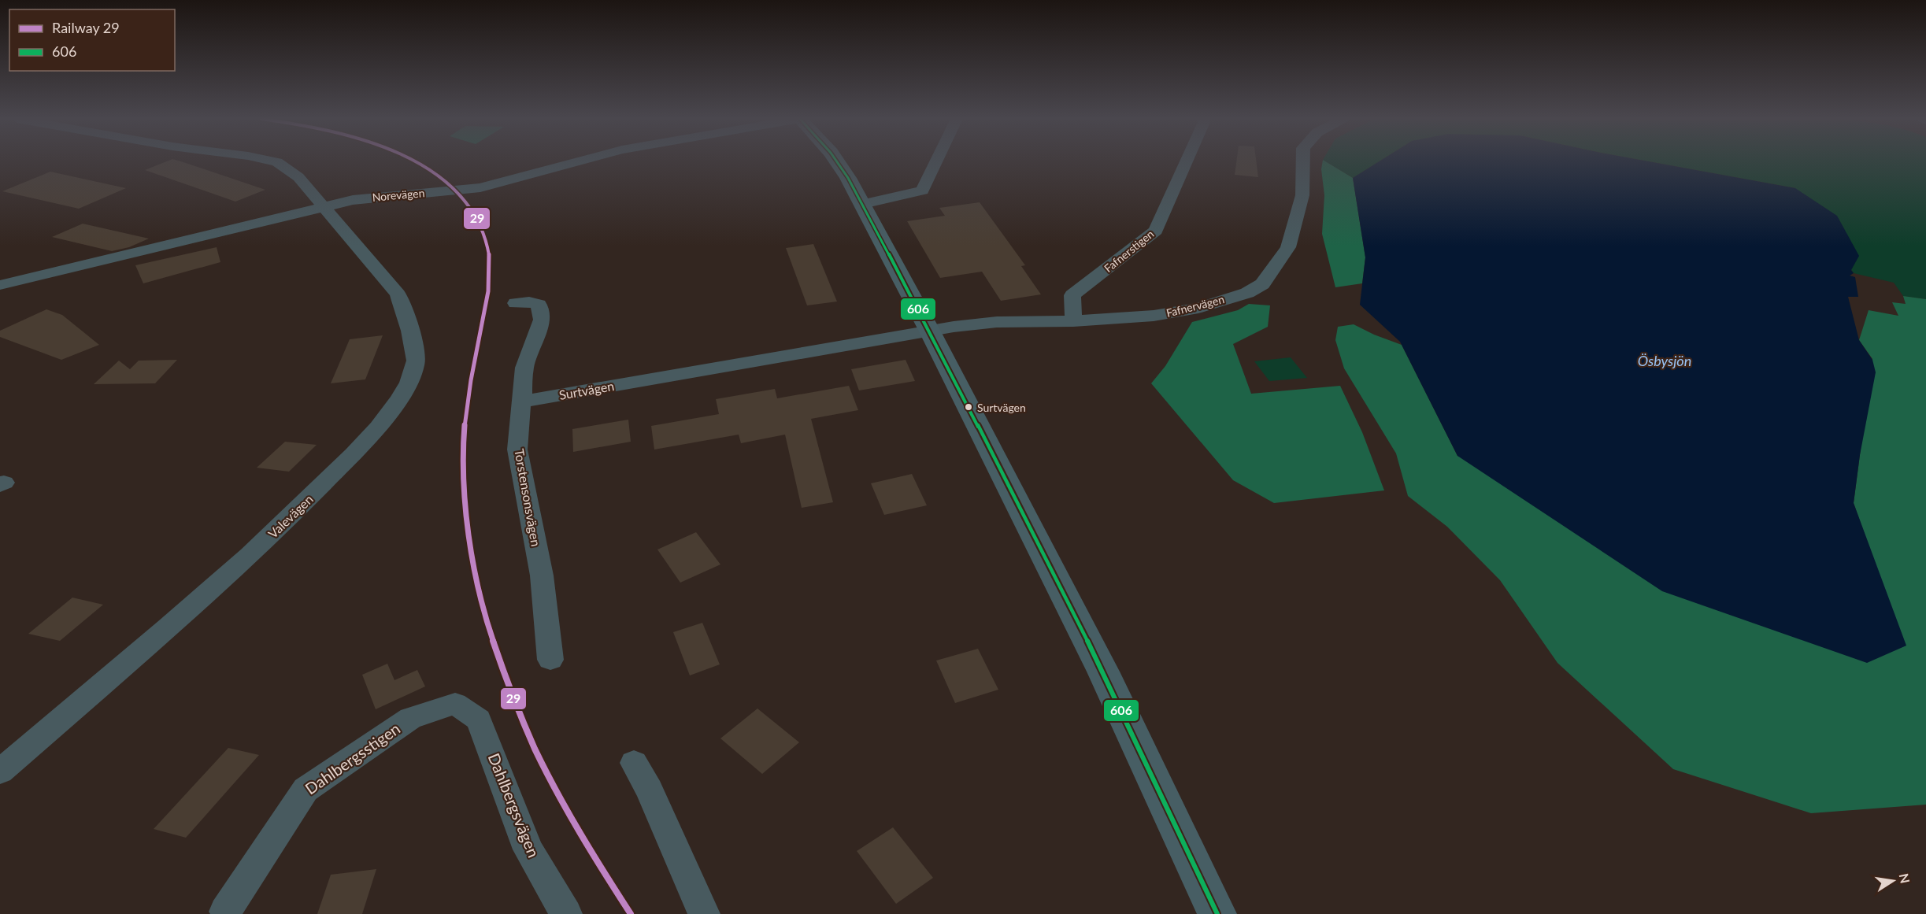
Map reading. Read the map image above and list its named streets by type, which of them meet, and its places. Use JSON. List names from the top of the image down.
{
  "streets": {
    "street": [
      "Norevägen",
      "Fafnerstigen",
      "Fafnervägen",
      "Surtvägen",
      "Torstensonsvägen",
      "Valevägen",
      "Dahlbergsstigen",
      "Dahlbergsvägen"
    ]
  },
  "crossings": [
    ["Norevägen", "Valevägen"],
    ["Fafnerstigen", "Fafnervägen"],
    ["Fafnervägen", "Surtvägen"],
    ["Surtvägen", "Torstensonsvägen"],
    ["Dahlbergsstigen", "Dahlbergsvägen"]
  ],
  "water": ["Ösbysjön"],
  "places": ["Surtvägen"],
  "lines": ["rail line 29", "transit line 606"],
  "legend": ["Railway 29", "606"],
  "north": "right"
}
